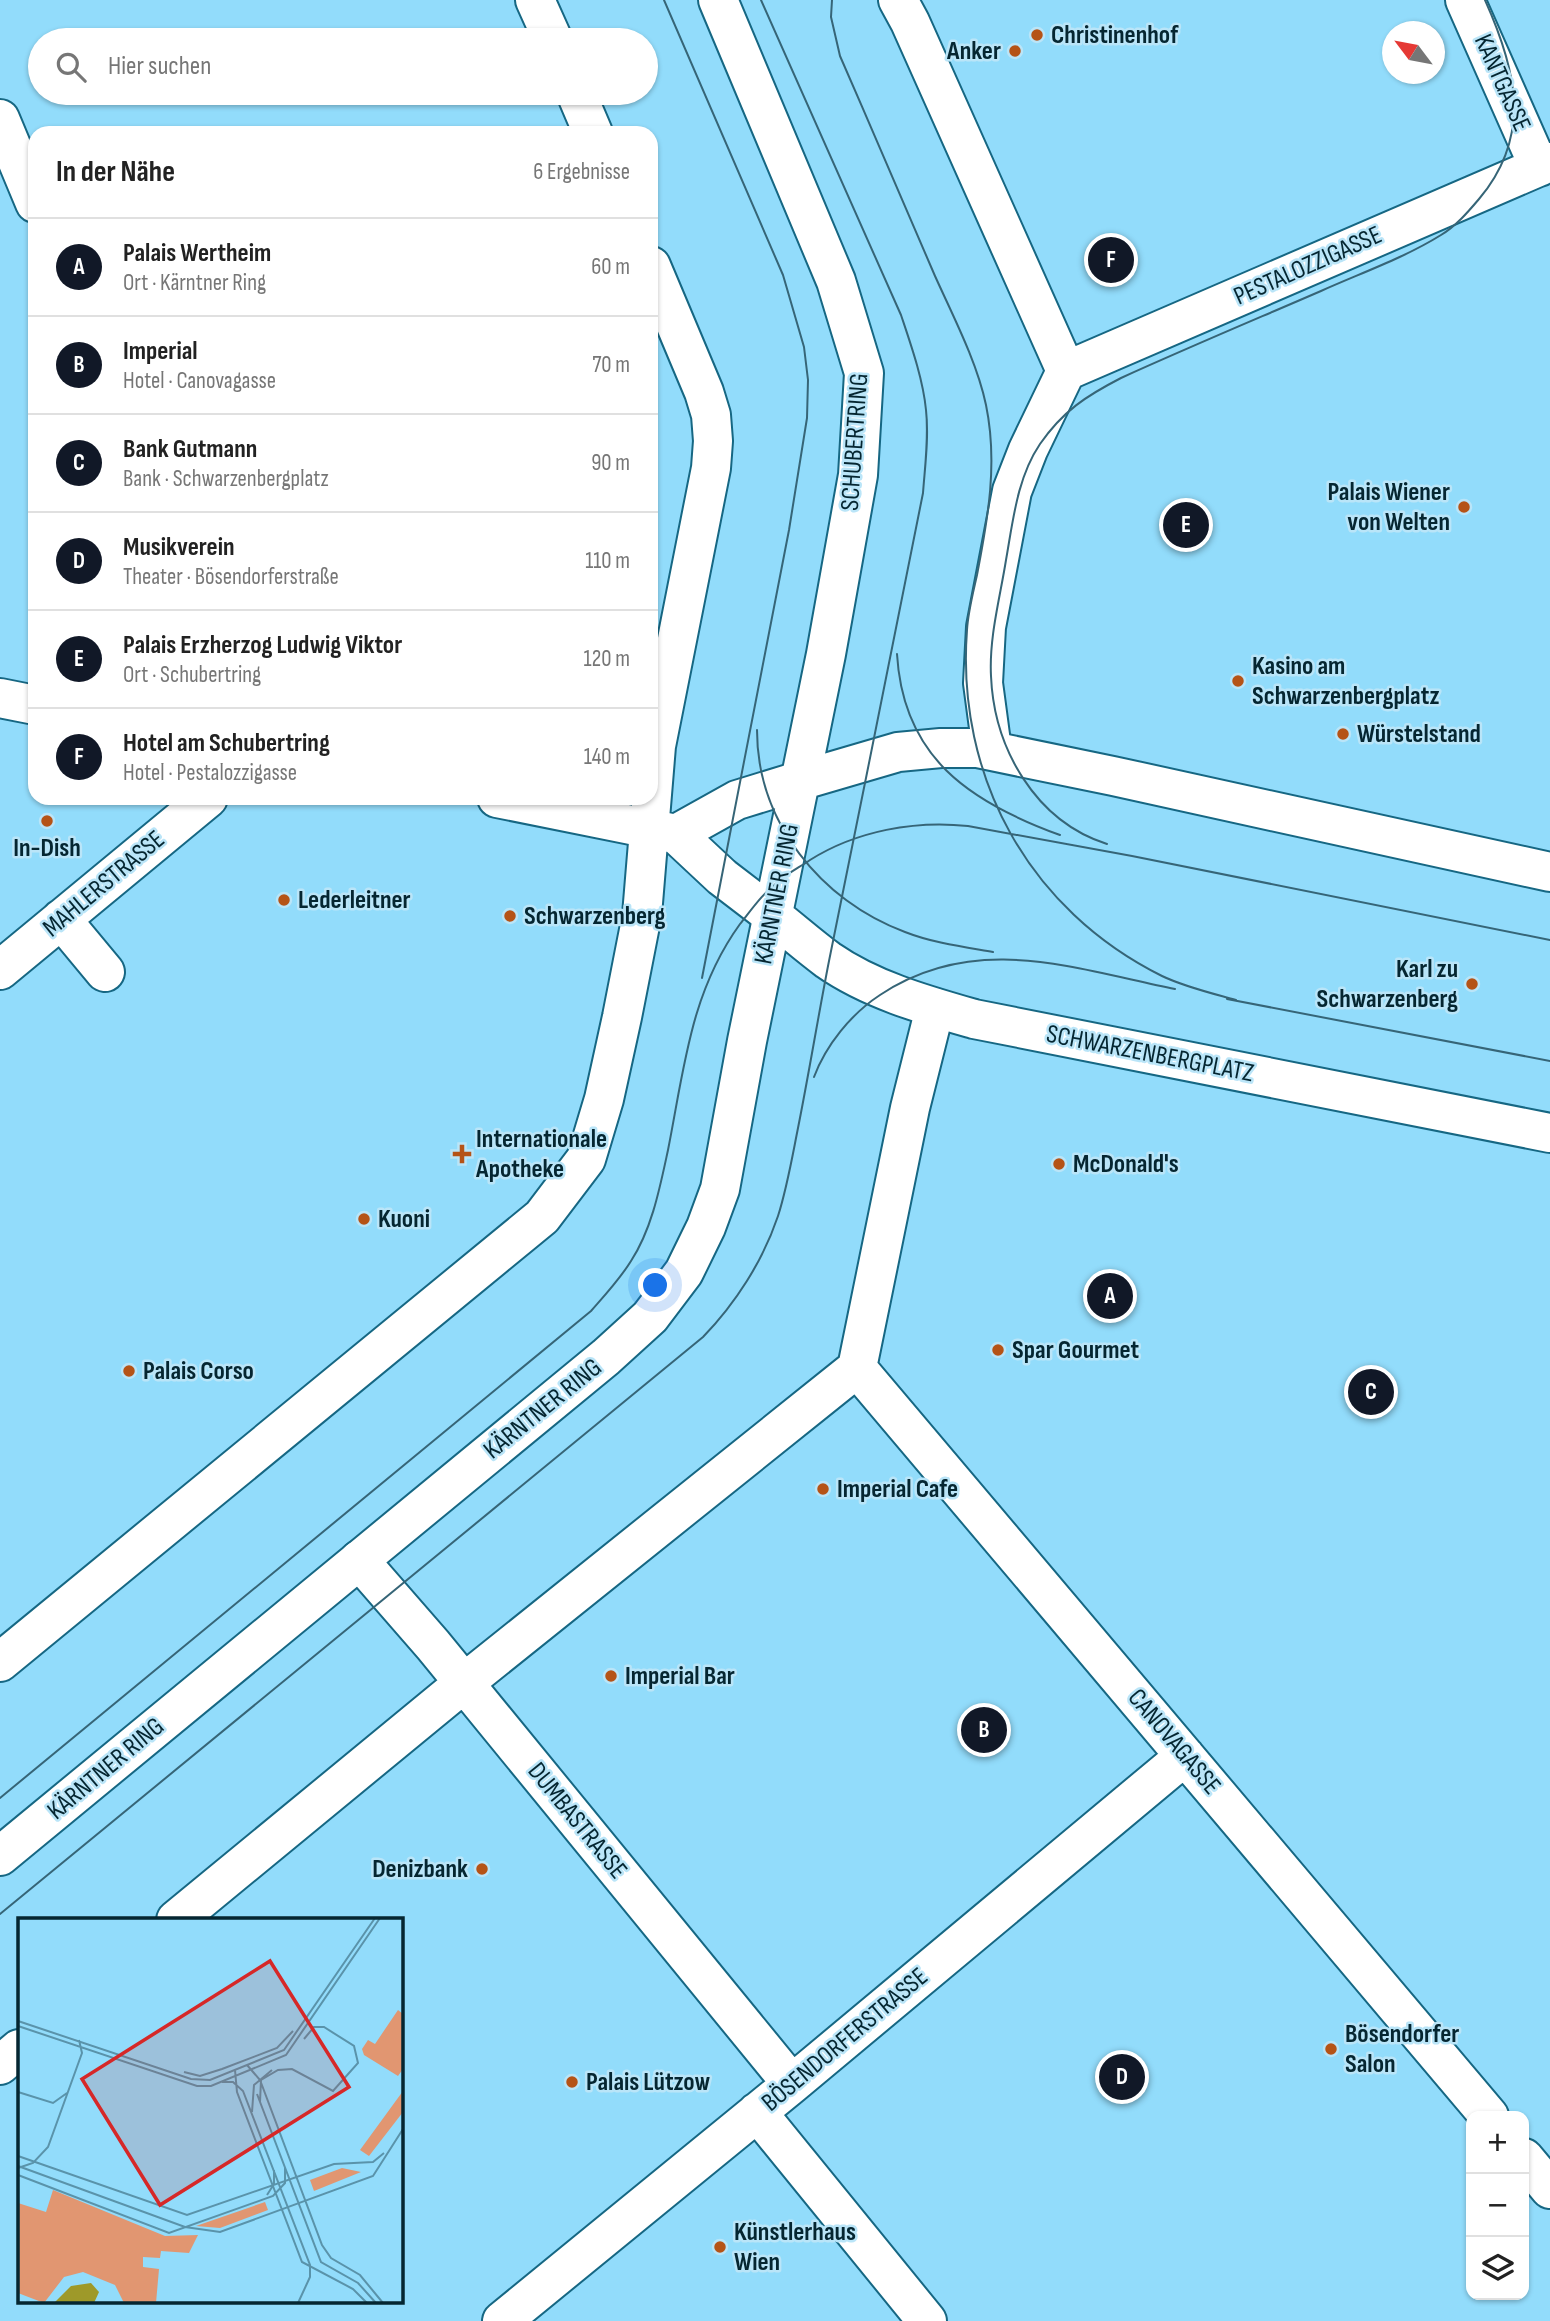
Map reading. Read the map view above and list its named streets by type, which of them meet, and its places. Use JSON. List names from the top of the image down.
{
  "streets": {
    "street": [
      "KANTGASSE",
      "PESTALOZZIGASSE",
      "SCHUBERTRING",
      "MAHLERSTRASSE",
      "KÄRNTNER RING",
      "SCHWARZENBERGPLATZ",
      "CANOVAGASSE",
      "DUMBASTRASSE",
      "BÖSENDORFERSTRASSE"
    ]
  },
  "crossings": [
    ["KANTGASSE", "PESTALOZZIGASSE"],
    ["SCHUBERTRING", "KÄRNTNER RING"],
    ["KÄRNTNER RING", "SCHWARZENBERGPLATZ"],
    ["KÄRNTNER RING", "DUMBASTRASSE"],
    ["CANOVAGASSE", "BÖSENDORFERSTRASSE"],
    ["DUMBASTRASSE", "BÖSENDORFERSTRASSE"]
  ],
  "places": {
    "other": [
      "Christinenhof",
      "Anker",
      "Palais Wiener von Welten",
      "Kasino am Schwarzenbergplatz",
      "Würstelstand",
      "In-Dish",
      "Lederleitner",
      "Schwarzenberg",
      "Karl zu Schwarzenberg",
      "McDonald's",
      "Kuoni",
      "Spar Gourmet",
      "Palais Corso",
      "Imperial Cafe",
      "Imperial Bar",
      "Denizbank",
      "Bösendorfer Salon",
      "Palais Lützow",
      "Künstlerhaus Wien"
    ],
    "health": ["Internationale Apotheke"]
  },
  "north": "top left",
  "page": {
    "search": "Hier suchen",
    "heading": ["In der Nähe", "6 Ergebnisse"],
    "list": [
      {
        "mark": "A",
        "name": "Palais Wertheim",
        "note": "Ort · Kärntner Ring",
        "value": "60 m"
      },
      {
        "mark": "B",
        "name": "Imperial",
        "note": "Hotel · Canovagasse",
        "value": "70 m"
      },
      {
        "mark": "C",
        "name": "Bank Gutmann",
        "note": "Bank · Schwarzenbergplatz",
        "value": "90 m"
      },
      {
        "mark": "D",
        "name": "Musikverein",
        "note": "Theater · Bösendorferstraße",
        "value": "110 m"
      },
      {
        "mark": "E",
        "name": "Palais Erzherzog Ludwig Viktor",
        "note": "Ort · Schubertring",
        "value": "120 m"
      },
      {
        "mark": "F",
        "name": "Hotel am Schubertring",
        "note": "Hotel · Pestalozzigasse",
        "value": "140 m"
      }
    ],
    "pins": [
      "F",
      "E",
      "A",
      "C",
      "B",
      "D"
    ],
    "map_buttons": ["+", "−"]
  }
}
